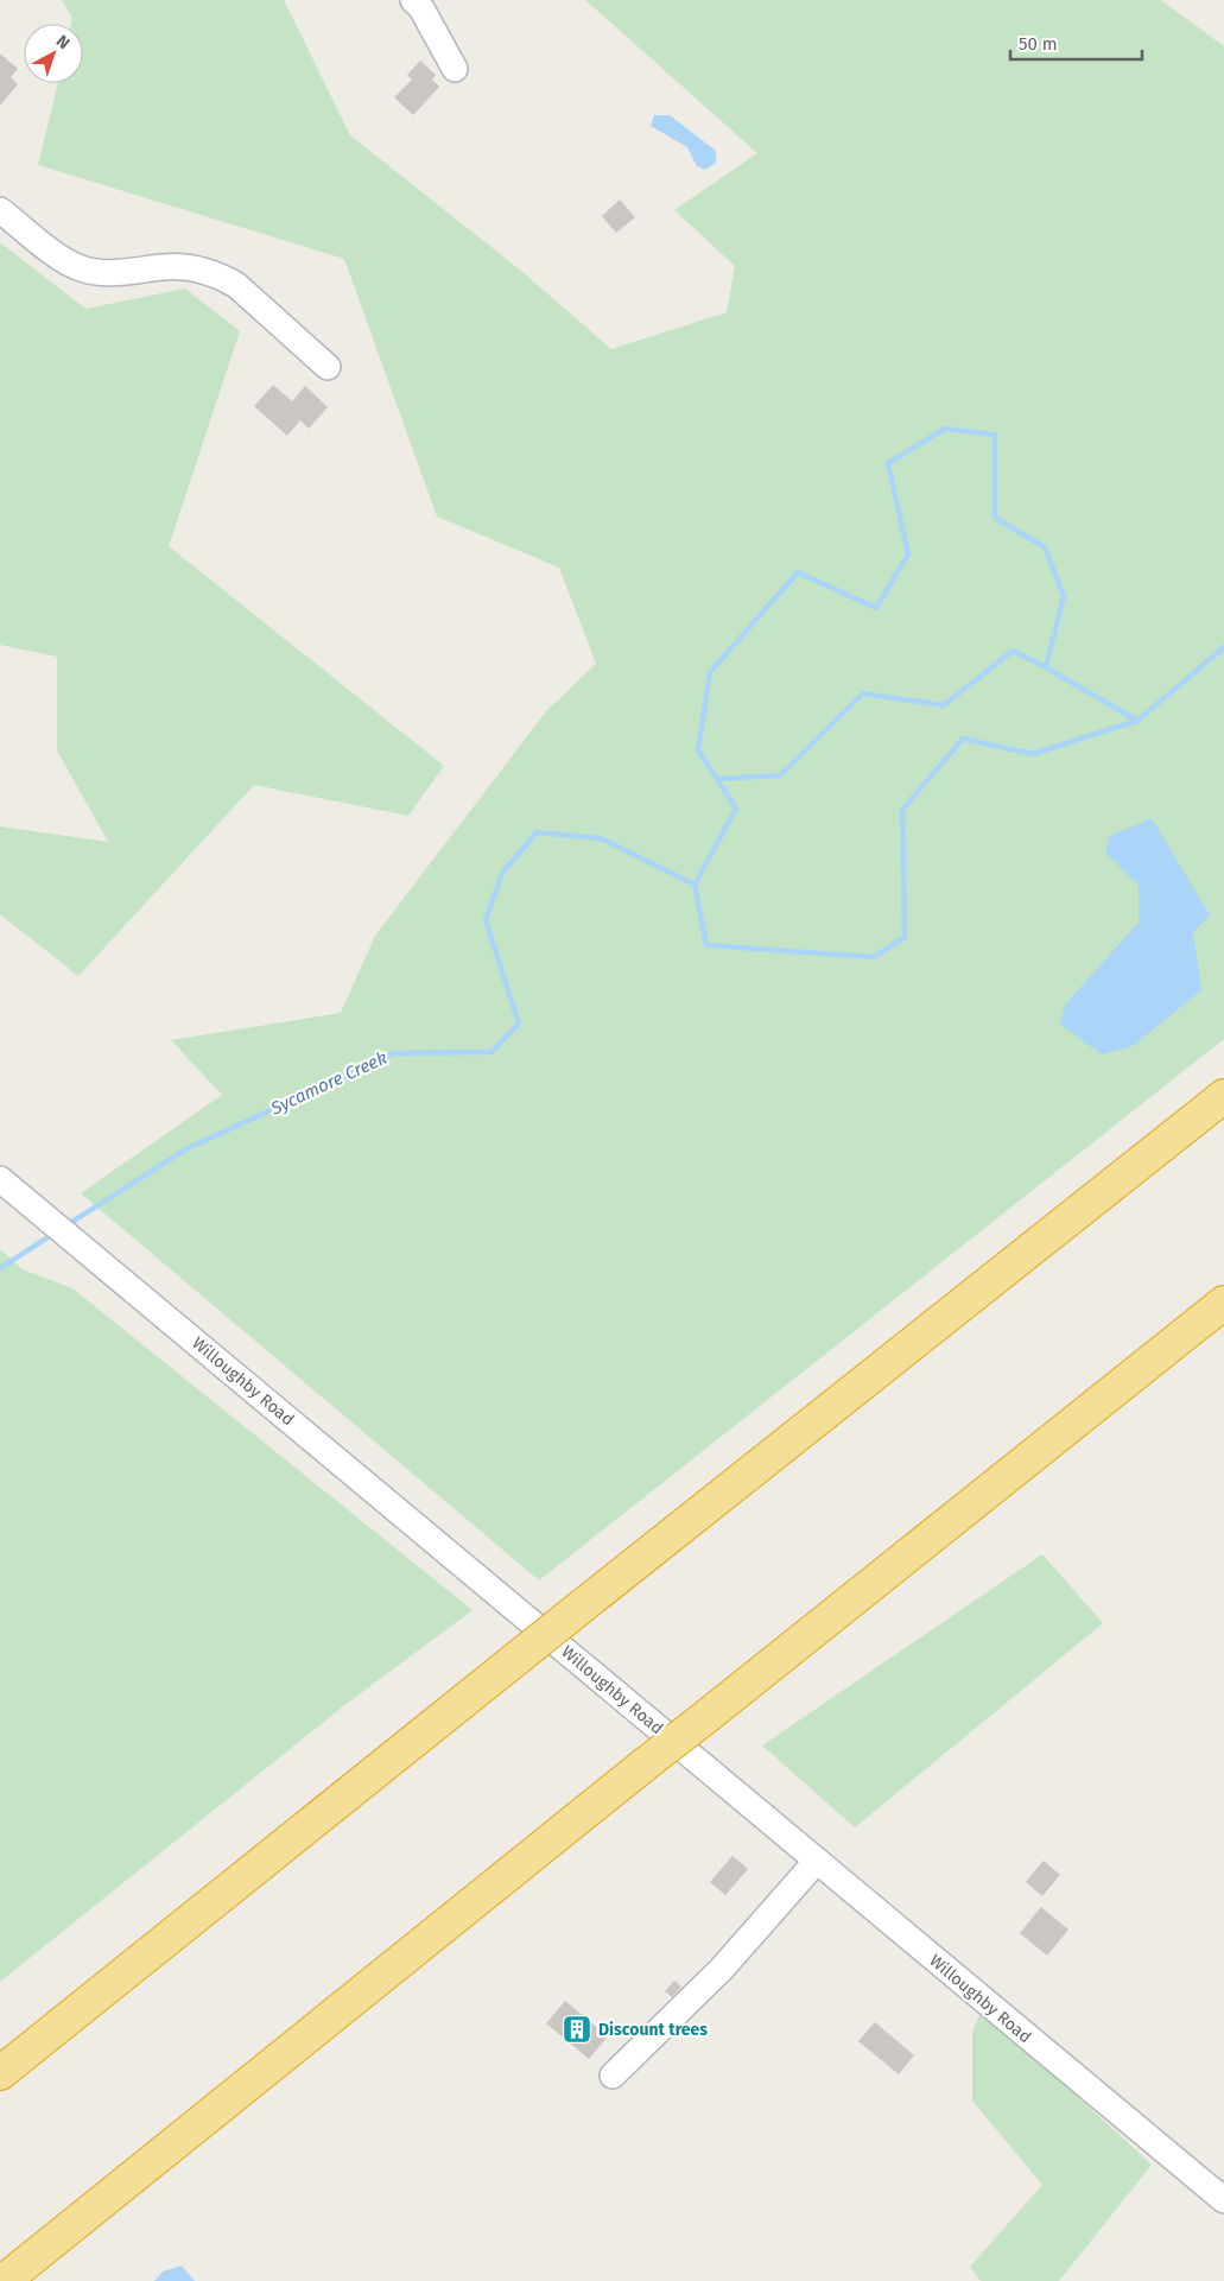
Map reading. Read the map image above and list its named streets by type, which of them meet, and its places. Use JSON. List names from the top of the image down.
{
  "streets": {
    "street": ["Willoughby Road"]
  },
  "water": ["Sycamore Creek"],
  "places": {
    "building": ["Discount trees"]
  },
  "scale_bar": "50 m",
  "north": "top right"
}
